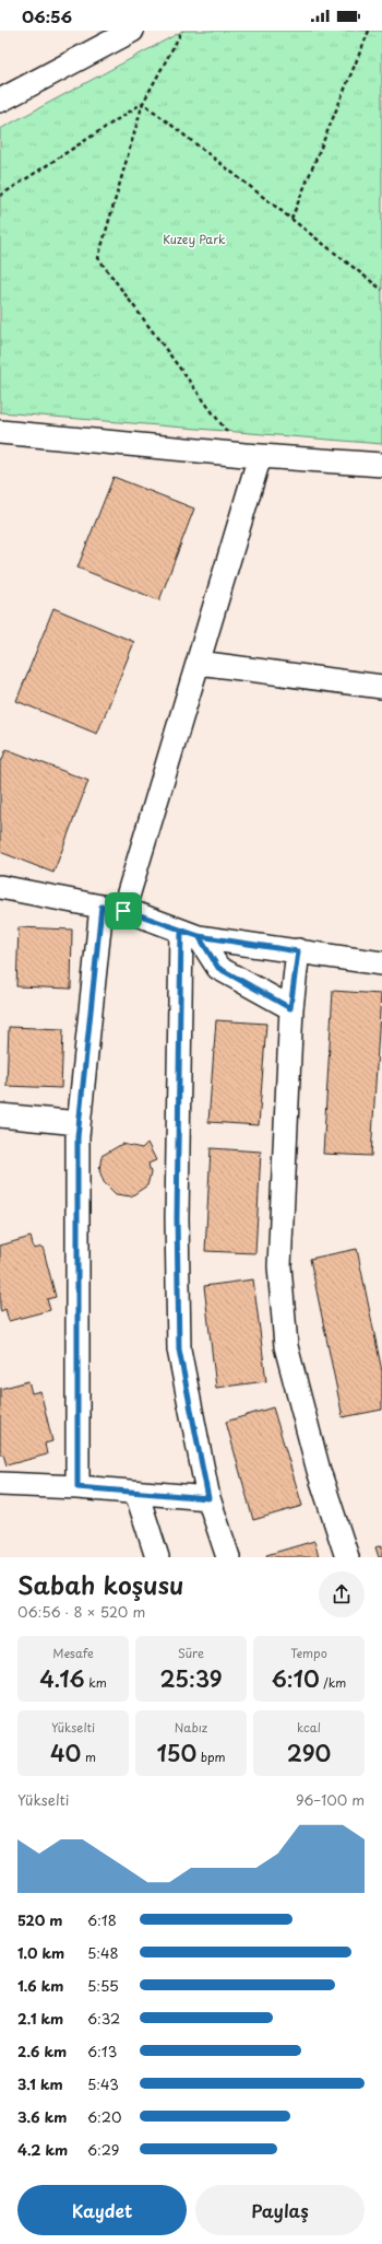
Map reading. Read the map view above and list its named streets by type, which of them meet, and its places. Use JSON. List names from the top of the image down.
{
  "parks": ["Kuzey Park"],
  "page": {
    "status": "06:56",
    "heading": ["Sabah koşusu", "06:56 · 8 × 520 m"],
    "stats": [
      ["Mesafe", "4.16 km"],
      ["Süre", "25:39"],
      ["Tempo", "6:10 /km"],
      ["Yükselti", "40 m"],
      ["Nabız", "150 bpm"],
      ["kcal", "290"]
    ],
    "chart": ["Yükselti", "96–100 m"],
    "list": [
      {
        "name": "520 m",
        "note": "6:18"
      },
      {
        "name": "1.0 km",
        "note": "5:48"
      },
      {
        "name": "1.6 km",
        "note": "5:55"
      },
      {
        "name": "2.1 km",
        "note": "6:32"
      },
      {
        "name": "2.6 km",
        "note": "6:13"
      },
      {
        "name": "3.1 km",
        "note": "5:43"
      },
      {
        "name": "3.6 km",
        "note": "6:20"
      },
      {
        "name": "4.2 km",
        "note": "6:29"
      }
    ],
    "buttons": ["Kaydet", "Paylaş"]
  }
}
